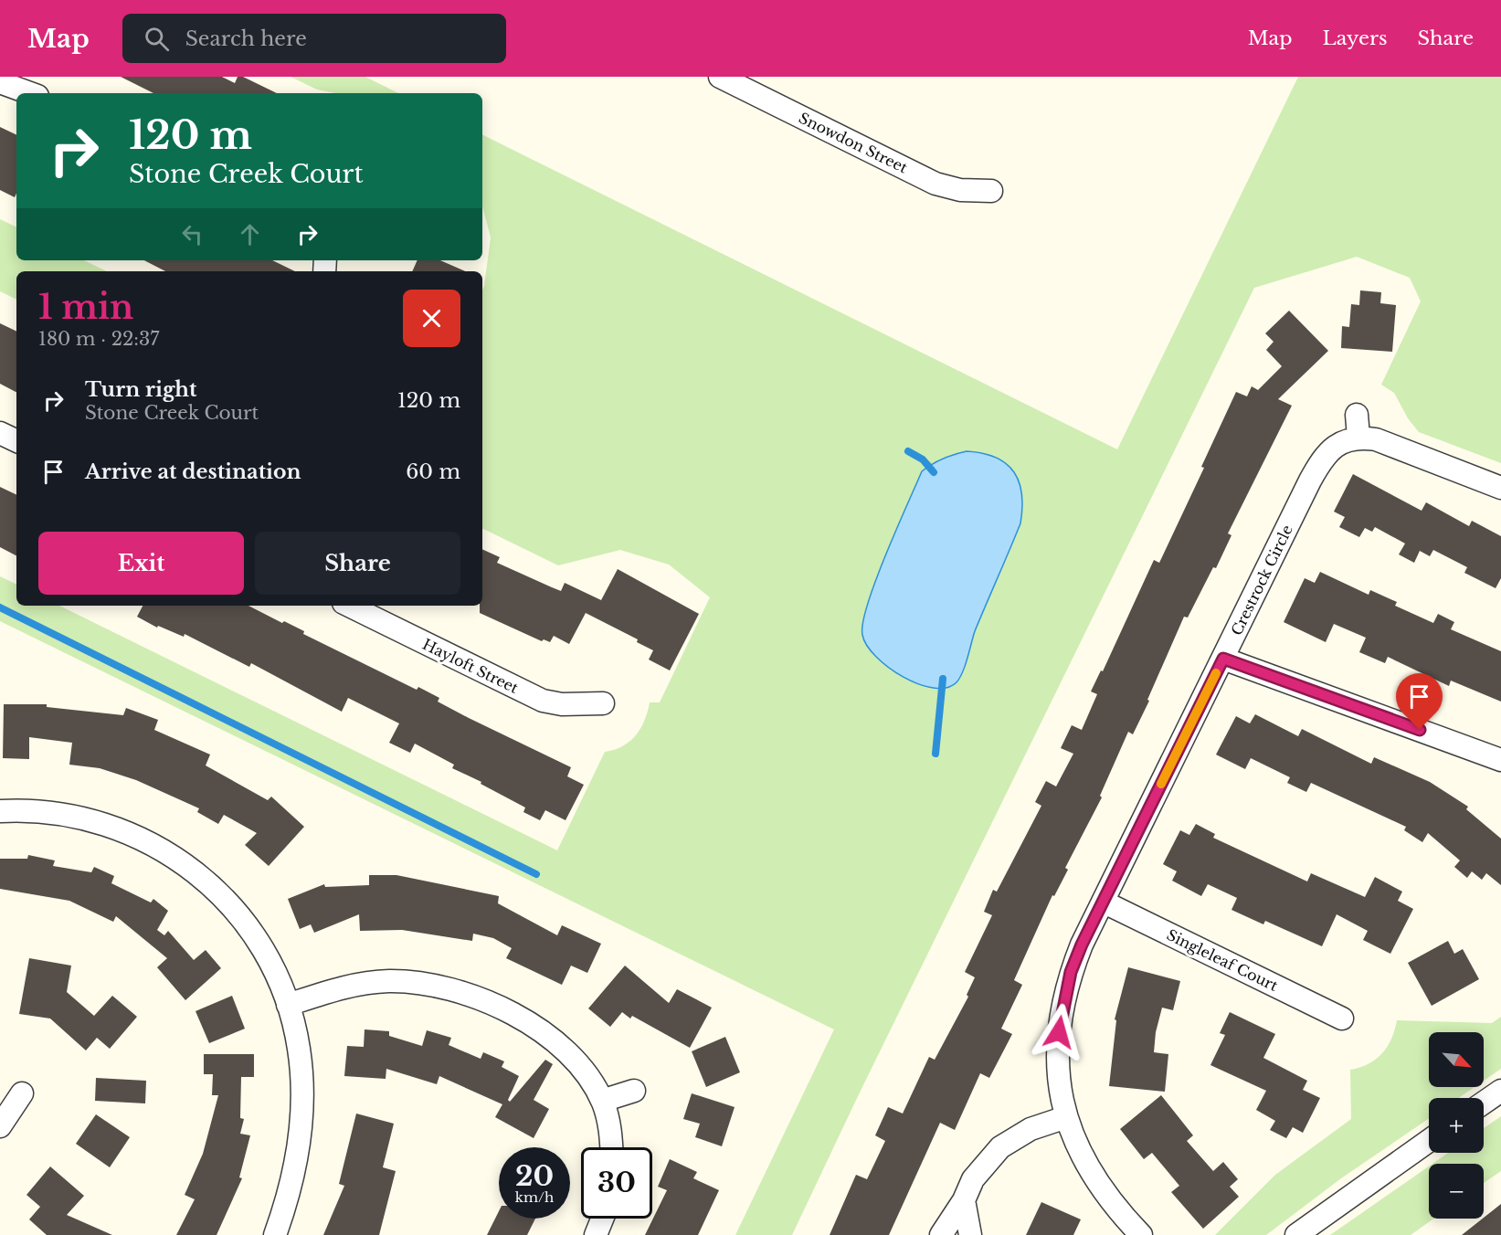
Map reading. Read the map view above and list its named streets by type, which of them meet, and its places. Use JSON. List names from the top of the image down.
{
  "streets": {
    "street": [
      "Snowdon Street",
      "Crestrock Circle",
      "Hayloft Street",
      "Singleleaf Court"
    ]
  },
  "crossings": [
    ["Crestrock Circle", "Singleleaf Court"]
  ],
  "north": "bottom right",
  "page": {
    "header": "Map",
    "search": "Search here",
    "nav": ["Map", "Layers", "Share"],
    "turn": ["120 m", "Stone Creek Court"],
    "heading": ["1 min", "180 m · 22:37"],
    "list": [
      {
        "name": "Turn right",
        "note": "Stone Creek Court",
        "value": "120 m"
      },
      {
        "name": "Arrive at destination",
        "value": "60 m"
      }
    ],
    "buttons": ["Exit", "Share"],
    "map_buttons": ["+", "−"],
    "speed": "20 km/h",
    "limit": "30"
  }
}
